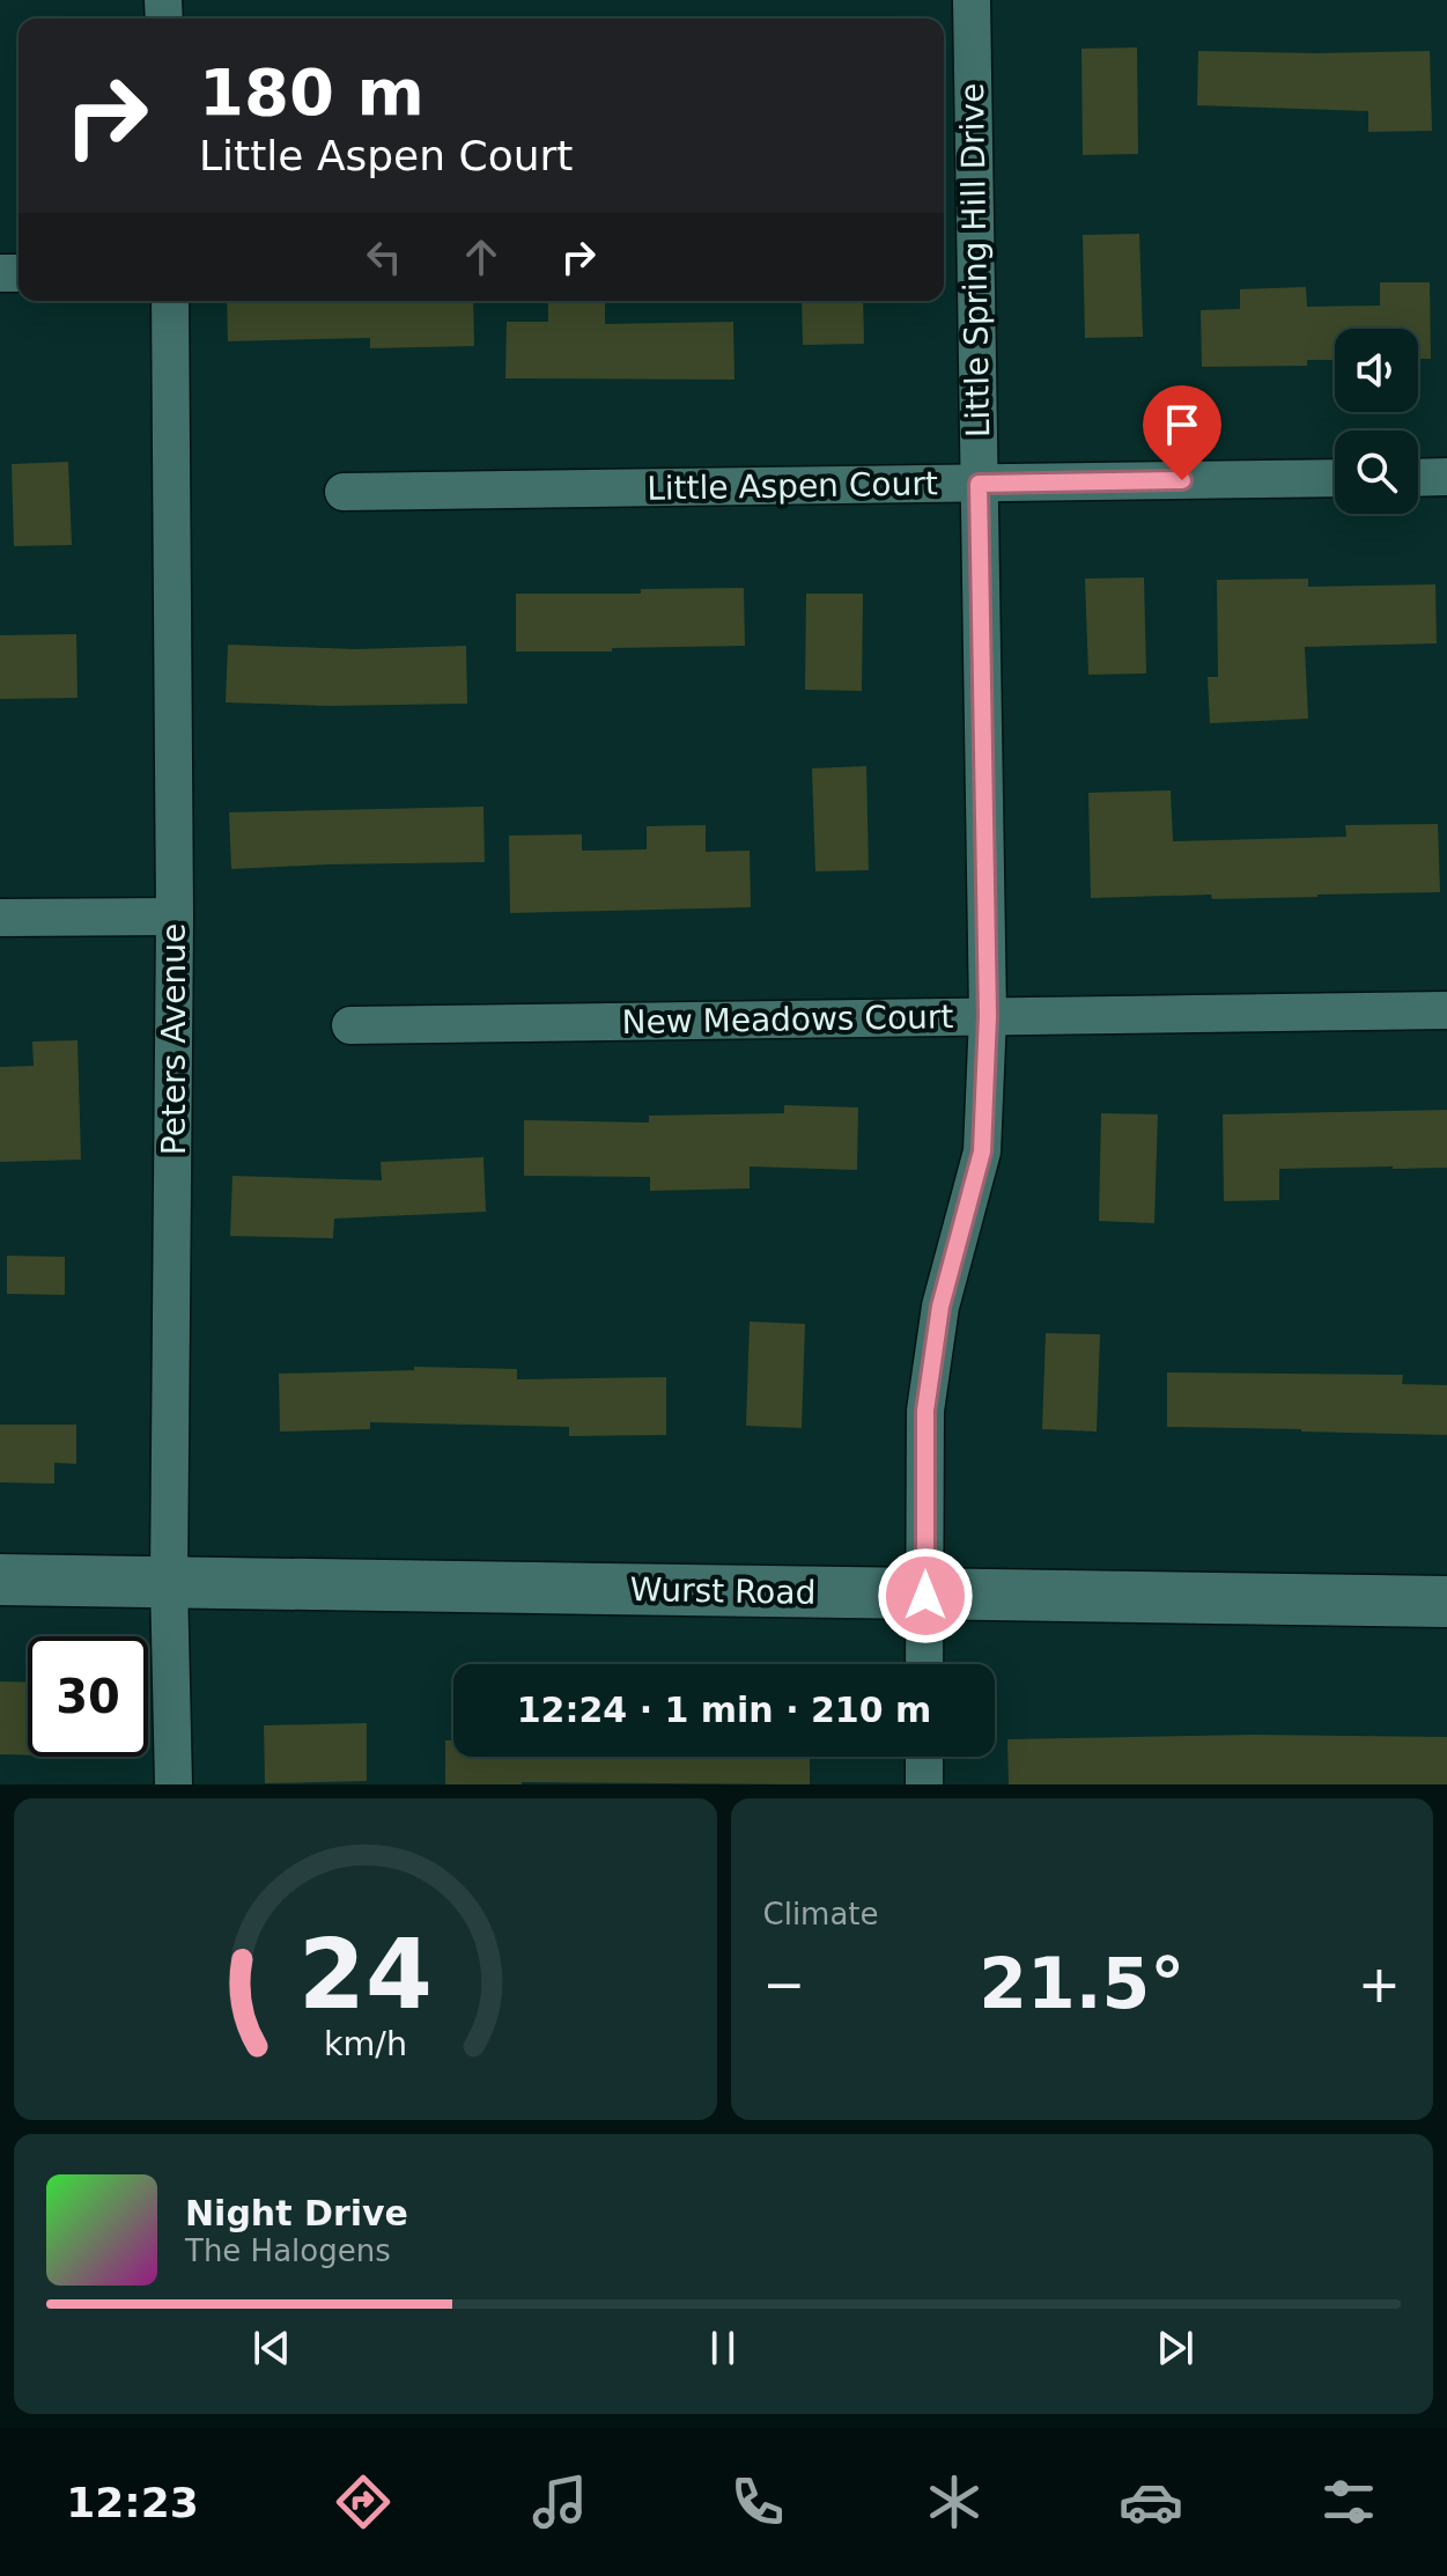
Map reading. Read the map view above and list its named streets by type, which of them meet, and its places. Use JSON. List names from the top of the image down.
{
  "streets": {
    "street": [
      "Little Spring Hill Drive",
      "Little Aspen Court",
      "New Meadows Court",
      "Peters Avenue",
      "Wurst Road"
    ]
  },
  "crossings": [
    ["Little Spring Hill Drive", "Little Aspen Court"],
    ["Little Spring Hill Drive", "New Meadows Court"],
    ["Little Spring Hill Drive", "Wurst Road"],
    ["Peters Avenue", "Wurst Road"]
  ],
  "page": {
    "turn": ["180 m", "Little Aspen Court"],
    "limit": "30",
    "trip": "12:24 · 1 min · 210 m",
    "tile": "Climate",
    "heat": ["−", "21.5°", "+"],
    "song": ["Night Drive", "The Halogens"],
    "tabs": "12:23",
    "gauge": ["24", "km/h"]
  }
}
